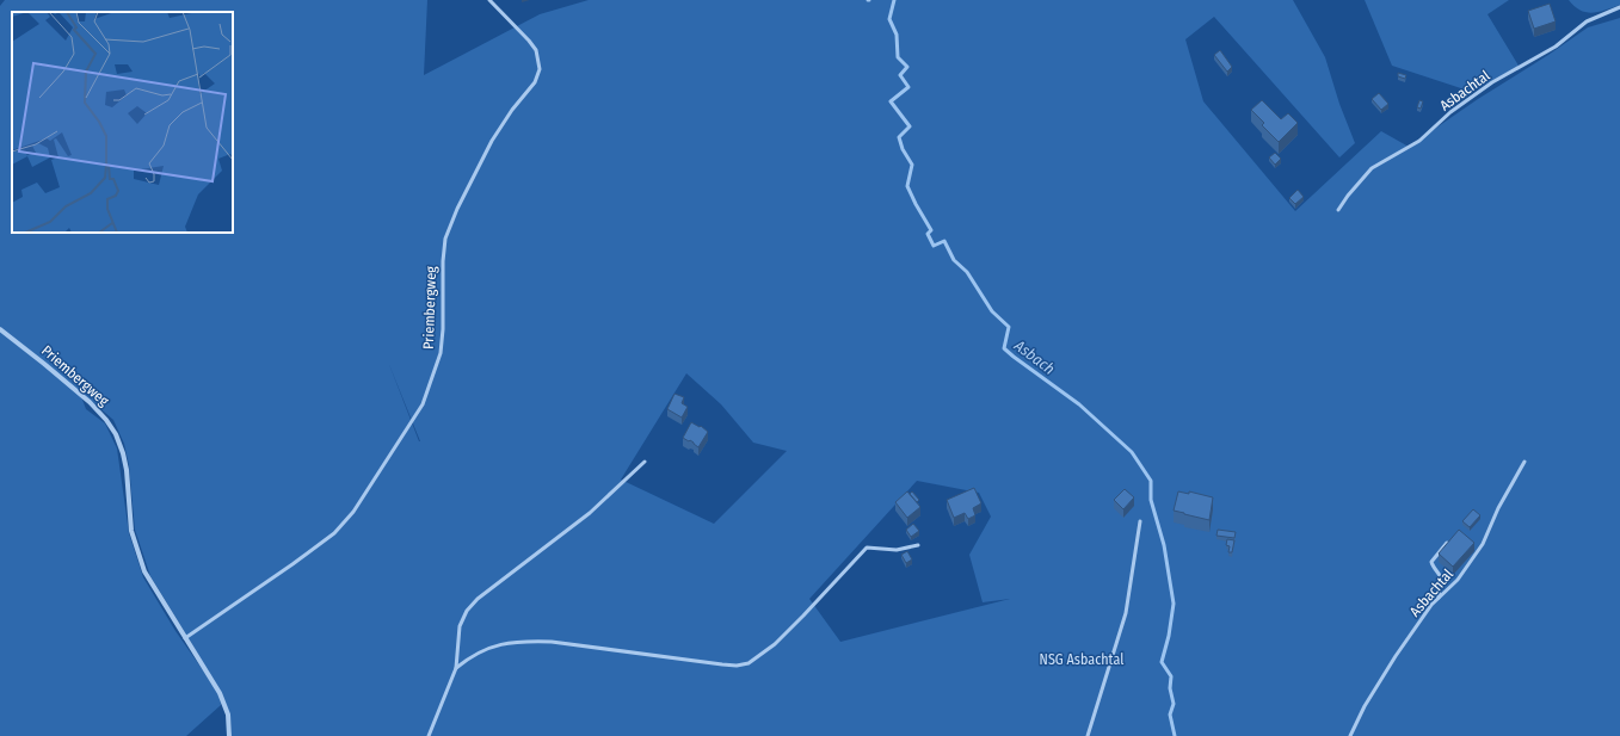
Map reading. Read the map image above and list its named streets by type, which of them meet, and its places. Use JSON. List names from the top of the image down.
{
  "streets": {
    "street": ["Priembergweg"],
    "lane": ["Asbachtal"]
  },
  "water": ["Asbach"],
  "parks": ["NSG Asbachtal"]
}
